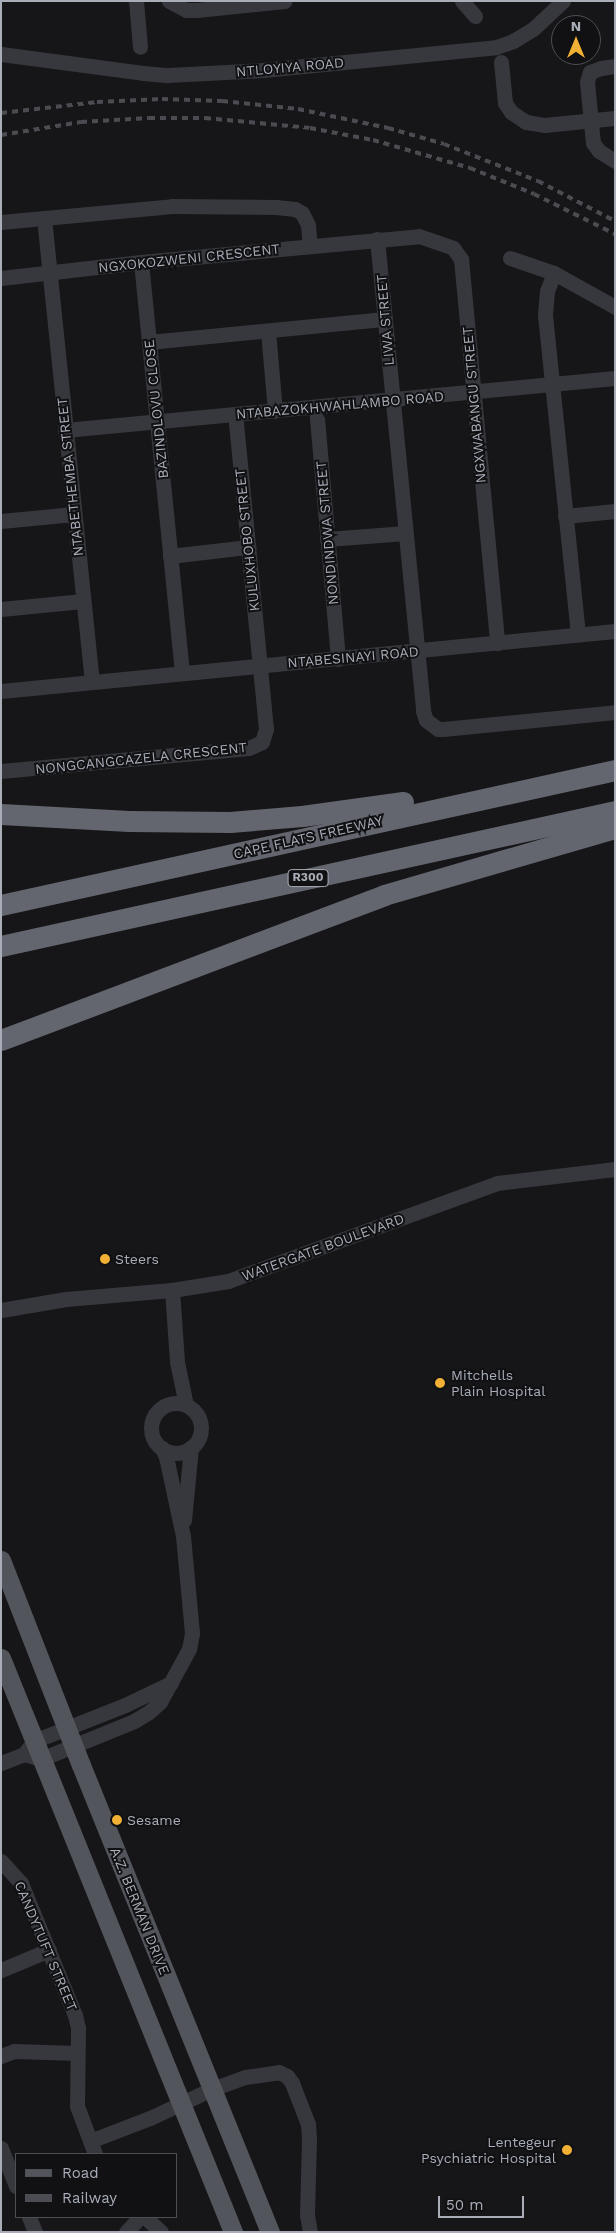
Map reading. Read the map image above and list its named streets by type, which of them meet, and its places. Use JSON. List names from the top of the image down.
{
  "streets": {
    "highway": ["CAPE FLATS FREEWAY", "R300"],
    "main road": ["A.Z. BERMAN DRIVE"],
    "street": [
      "NTLOYIYA ROAD",
      "NGXOKOZWENI CRESCENT",
      "LIWA STREET",
      "NTABAZOKHWAHLAMBO ROAD",
      "NGXWABANGU STREET",
      "BAZINDLOVU CLOSE",
      "NTABETHEMBA STREET",
      "NONDINDWA STREET",
      "KULUXHOBO STREET",
      "NTABESINAYI ROAD",
      "NONGCANGCAZELA CRESCENT",
      "WATERGATE BOULEVARD",
      "CANDYTUFT STREET"
    ]
  },
  "crossings": [
    ["NGXOKOZWENI CRESCENT", "LIWA STREET"],
    ["NGXOKOZWENI CRESCENT", "NGXWABANGU STREET"],
    ["NGXOKOZWENI CRESCENT", "BAZINDLOVU CLOSE"],
    ["NGXOKOZWENI CRESCENT", "NTABETHEMBA STREET"],
    ["LIWA STREET", "NTABAZOKHWAHLAMBO ROAD"],
    ["LIWA STREET", "NGXWABANGU STREET"],
    ["LIWA STREET", "NTABESINAYI ROAD"],
    ["NTABAZOKHWAHLAMBO ROAD", "NGXWABANGU STREET"],
    ["NTABAZOKHWAHLAMBO ROAD", "BAZINDLOVU CLOSE"],
    ["NTABAZOKHWAHLAMBO ROAD", "NTABETHEMBA STREET"],
    ["NTABAZOKHWAHLAMBO ROAD", "NONDINDWA STREET"],
    ["NTABAZOKHWAHLAMBO ROAD", "KULUXHOBO STREET"],
    ["NGXWABANGU STREET", "NTABESINAYI ROAD"],
    ["BAZINDLOVU CLOSE", "NTABESINAYI ROAD"],
    ["NTABETHEMBA STREET", "NTABESINAYI ROAD"],
    ["NONDINDWA STREET", "NTABESINAYI ROAD"],
    ["KULUXHOBO STREET", "NTABESINAYI ROAD"],
    ["KULUXHOBO STREET", "NONGCANGCAZELA CRESCENT"],
    ["NTABESINAYI ROAD", "NONGCANGCAZELA CRESCENT"]
  ],
  "places": [
    "Steers",
    "Mitchells Plain Hospital",
    "Sesame",
    "Lentegeur Psychiatric Hospital"
  ],
  "legend": ["Road", "Railway"],
  "scale_bar": "50 m",
  "north": "top"
}
